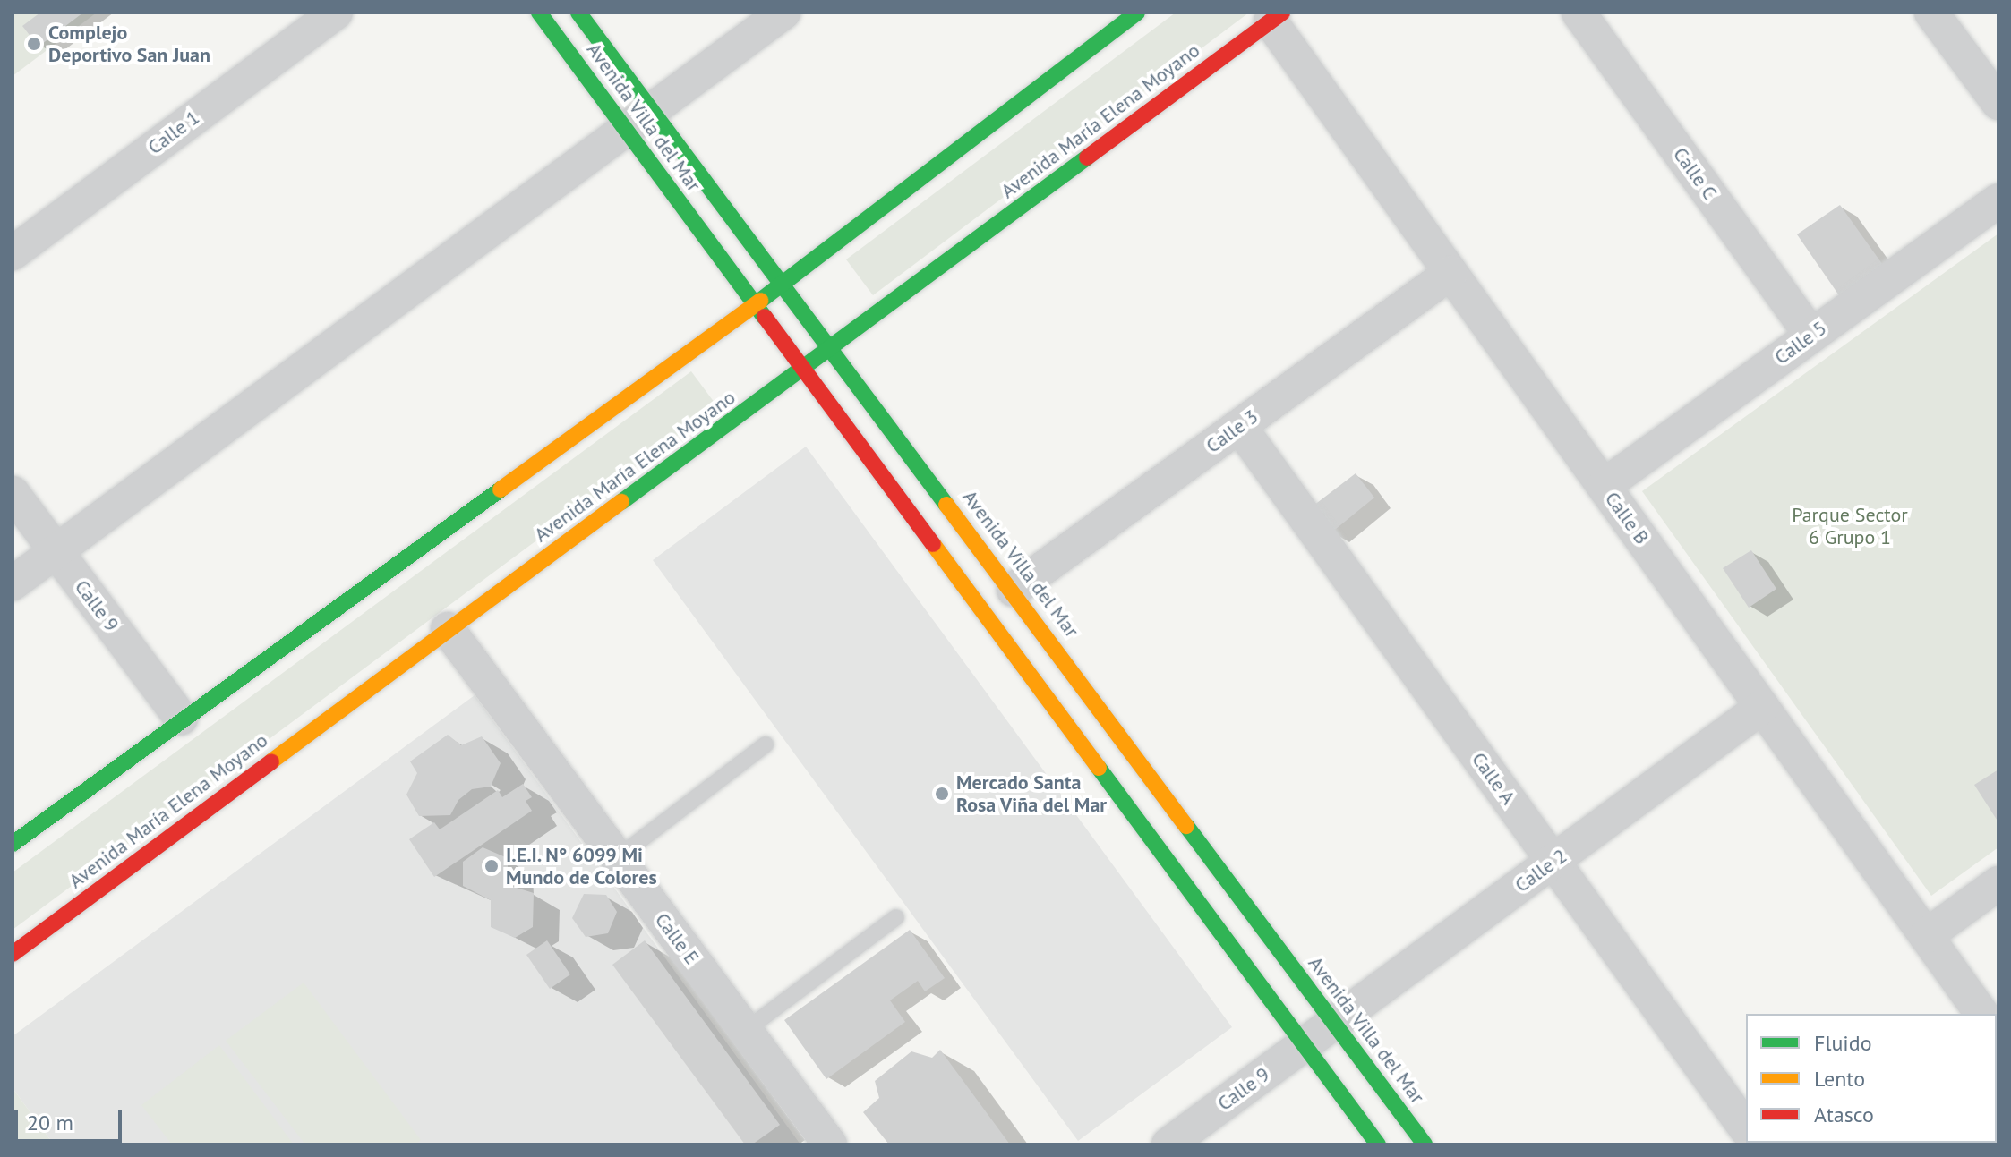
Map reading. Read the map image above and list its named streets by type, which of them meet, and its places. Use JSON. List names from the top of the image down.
{
  "streets": {
    "street": [
      "Avenida Villa del Mar",
      "Avenida María Elena Moyano",
      "Calle 1",
      "Calle C",
      "Calle 5",
      "Calle 3",
      "Calle B",
      "Calle 9",
      "Calle A",
      "Calle 2",
      "Calle E"
    ]
  },
  "crossings": [
    ["Avenida Villa del Mar", "Avenida María Elena Moyano"],
    ["Avenida Villa del Mar", "Calle 3"],
    ["Avenida Villa del Mar", "Calle 9"],
    ["Avenida Villa del Mar", "Calle 2"],
    ["Avenida María Elena Moyano", "Calle B"],
    ["Avenida María Elena Moyano", "Calle E"],
    ["Calle C", "Calle 5"],
    ["Calle 5", "Calle B"],
    ["Calle 3", "Calle B"],
    ["Calle 3", "Calle A"],
    ["Calle B", "Calle 2"],
    ["Calle 9", "Calle 2"],
    ["Calle A", "Calle 2"]
  ],
  "parks": ["Parque Sector 6 Grupo 1"],
  "places": ["Complejo Deportivo San Juan", "Mercado Santa Rosa Viña del Mar", "I.E.I. N° 6099 Mi Mundo de Colores"],
  "legend": ["Fluido", "Lento", "Atasco"],
  "scale_bar": "20 m"
}
